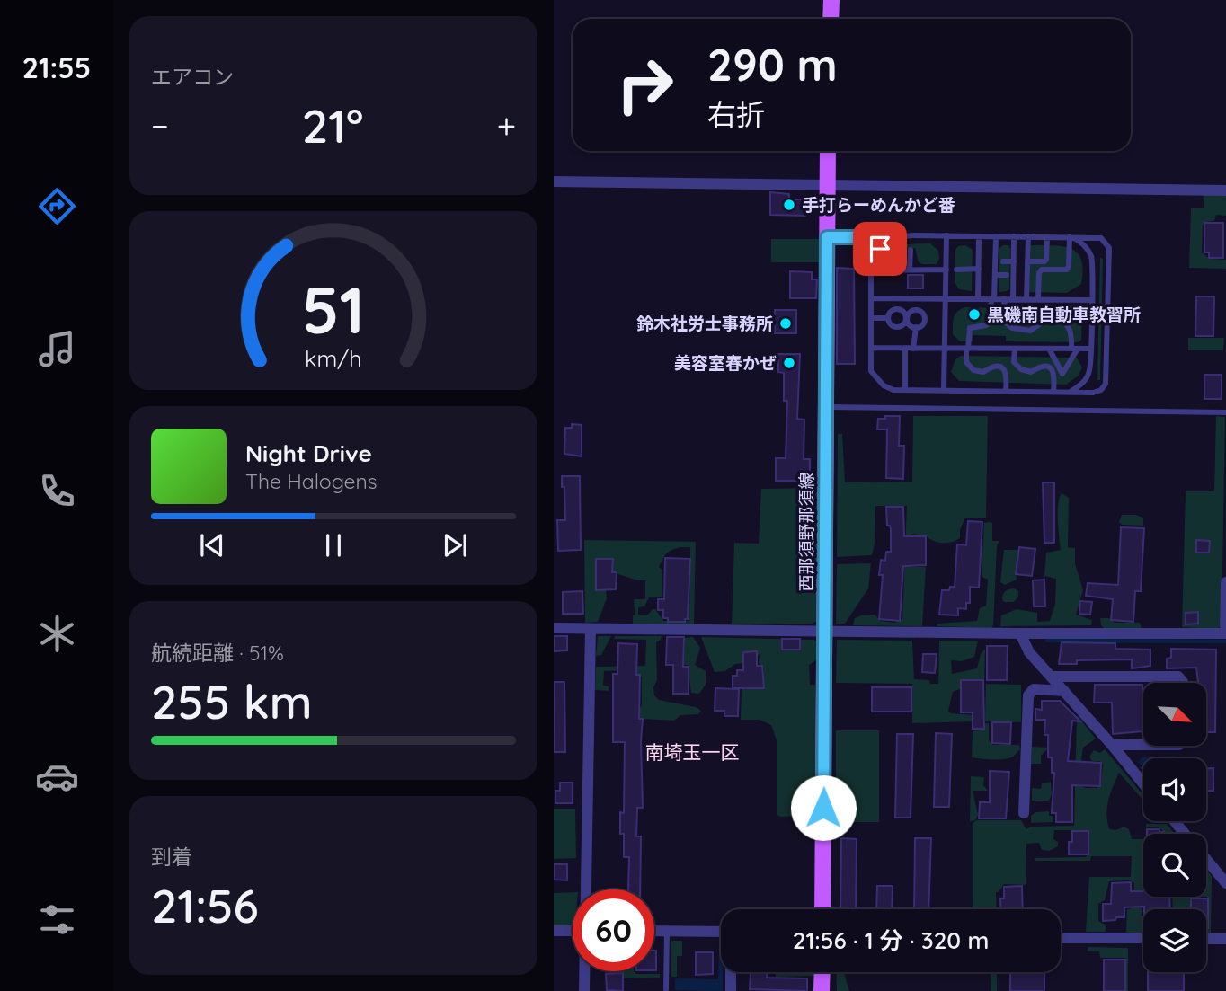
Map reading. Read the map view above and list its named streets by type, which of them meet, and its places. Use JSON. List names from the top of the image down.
{
  "streets": {
    "main road": ["西那須野那須線"]
  },
  "districts": ["南埼玉一区"],
  "places": [
    "手打らーめんかど番",
    "黒磯南自動車教習所",
    "鈴木社労士事務所",
    "美容室春かぜ"
  ],
  "north": "bottom right",
  "page": {
    "tabs": "21:55",
    "tile": [
      "エアコン",
      ["航続距離 · 51%", "255 km"],
      ["到着", "21:56"]
    ],
    "turn": ["290 m", "右折"],
    "heat": ["−", "21°", "+"],
    "song": ["Night Drive", "The Halogens"],
    "limit": "60",
    "trip": "21:56 · 1 分 · 320 m",
    "gauge": ["51", "km/h"]
  }
}
